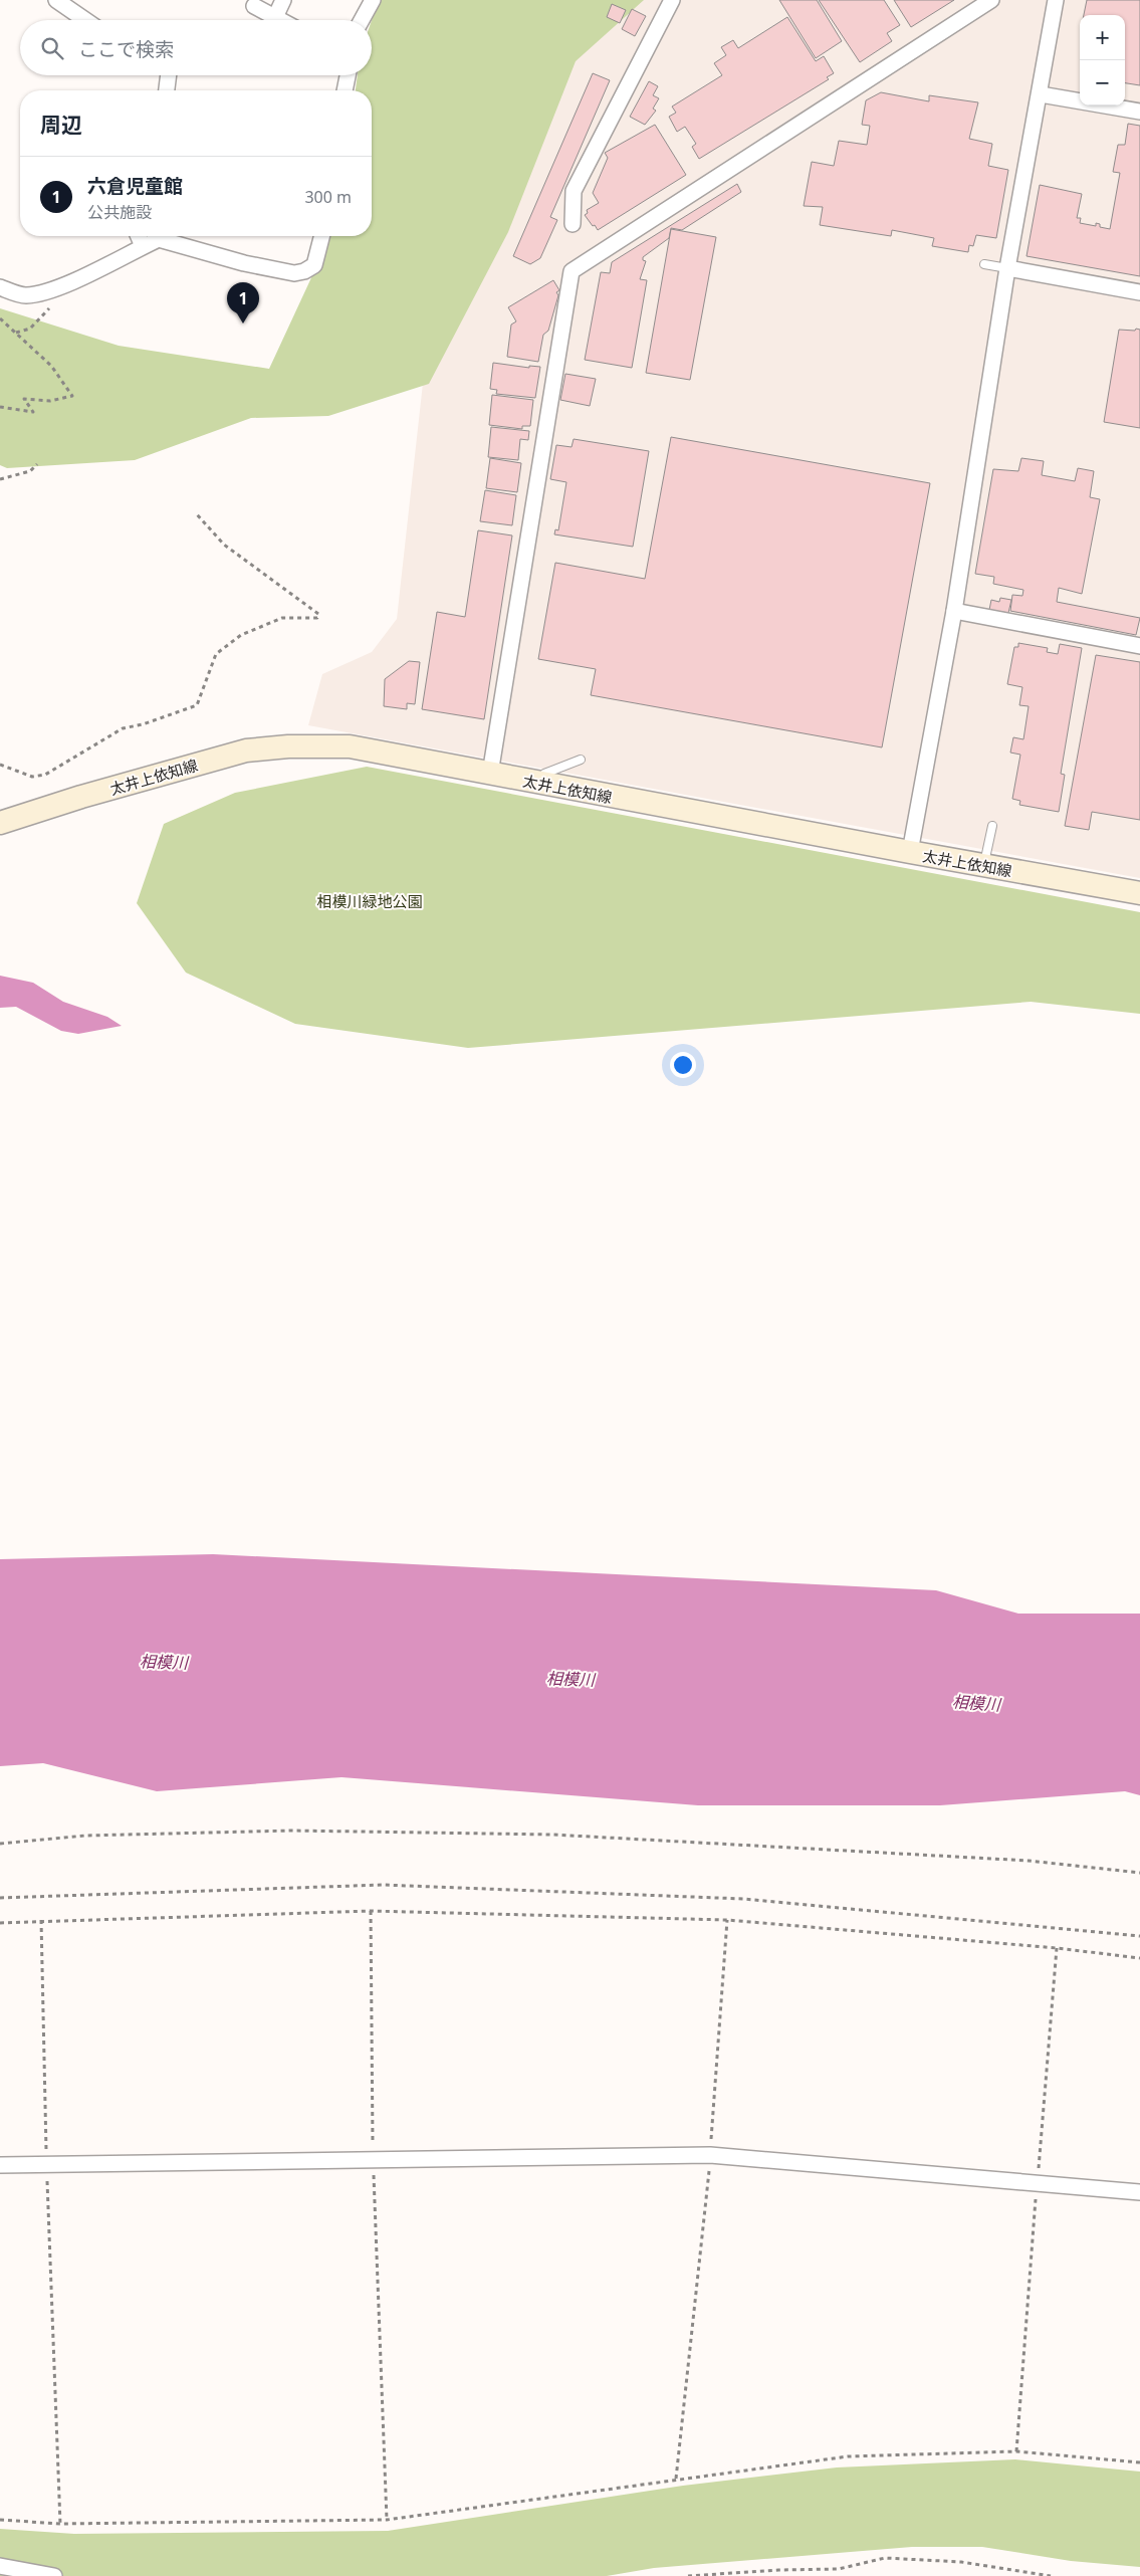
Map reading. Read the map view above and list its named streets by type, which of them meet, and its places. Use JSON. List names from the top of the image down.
{
  "streets": {
    "main road": ["太井上依知線"]
  },
  "water": ["相模川"],
  "parks": ["相模川緑地公園"],
  "page": {
    "map_buttons": ["+", "−"],
    "search": "ここで検索",
    "heading": "周辺",
    "list": [
      {
        "mark": "1",
        "name": "六倉児童館",
        "note": "公共施設",
        "value": "300 m"
      }
    ],
    "pins": "1"
  }
}
